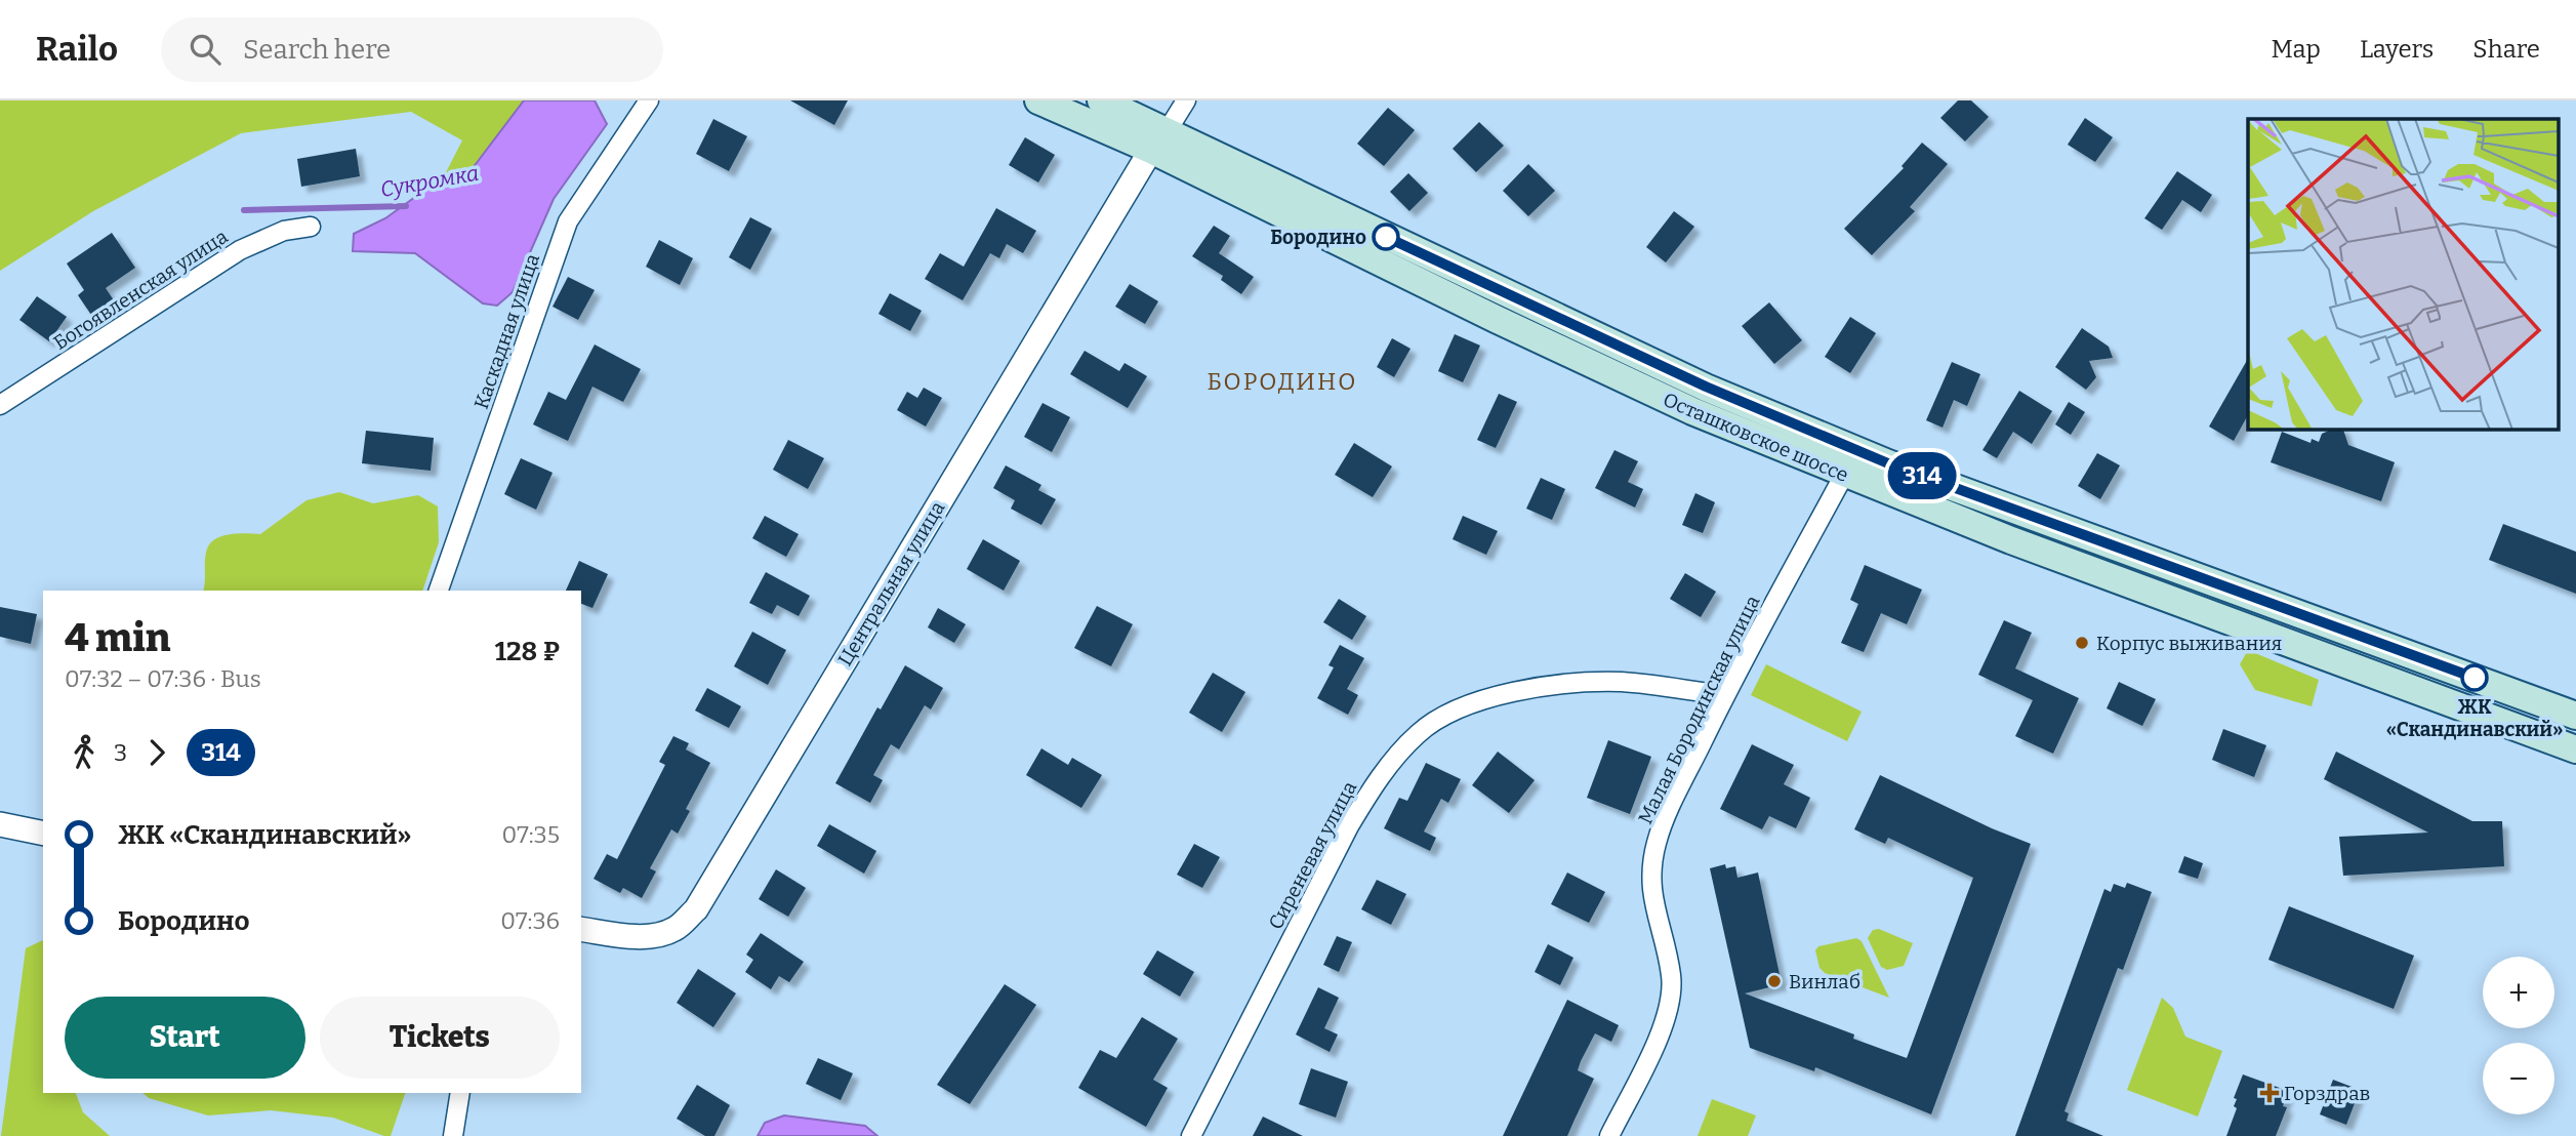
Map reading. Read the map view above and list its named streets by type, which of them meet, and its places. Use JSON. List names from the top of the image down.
{
  "streets": {
    "main road": ["Осташковское шоссе"],
    "street": [
      "Богоявленская улица",
      "Каскадная улица",
      "Центральная улица",
      "Малая Бородинская улица",
      "Сиреневая улица"
    ]
  },
  "crossings": [
    ["Осташковское шоссе", "Центральная улица"],
    ["Осташковское шоссе", "Малая Бородинская улица"],
    ["Малая Бородинская улица", "Сиреневая улица"]
  ],
  "districts": ["БОРОДИНО"],
  "water": ["Сукромка"],
  "places": {
    "other": [
      "Бородино",
      "Корпус выживания",
      "ЖК «Скандинавский»",
      "Винлаб"
    ],
    "health": ["Горздрав"]
  },
  "lines": ["bus line 314"],
  "page": {
    "header": "Railo",
    "search": "Search here",
    "nav": ["Map", "Layers", "Share"],
    "on_map": "314",
    "heading": ["4 min", "07:32 – 07:36 · Bus", "128 ₽"],
    "legs": ["3", "314"],
    "list": [
      {
        "name": "ЖК «Скандинавский»",
        "value": "07:35"
      },
      {
        "name": "Бородино",
        "value": "07:36"
      }
    ],
    "map_buttons": ["+", "−"],
    "buttons": ["Start", "Tickets"]
  }
}
